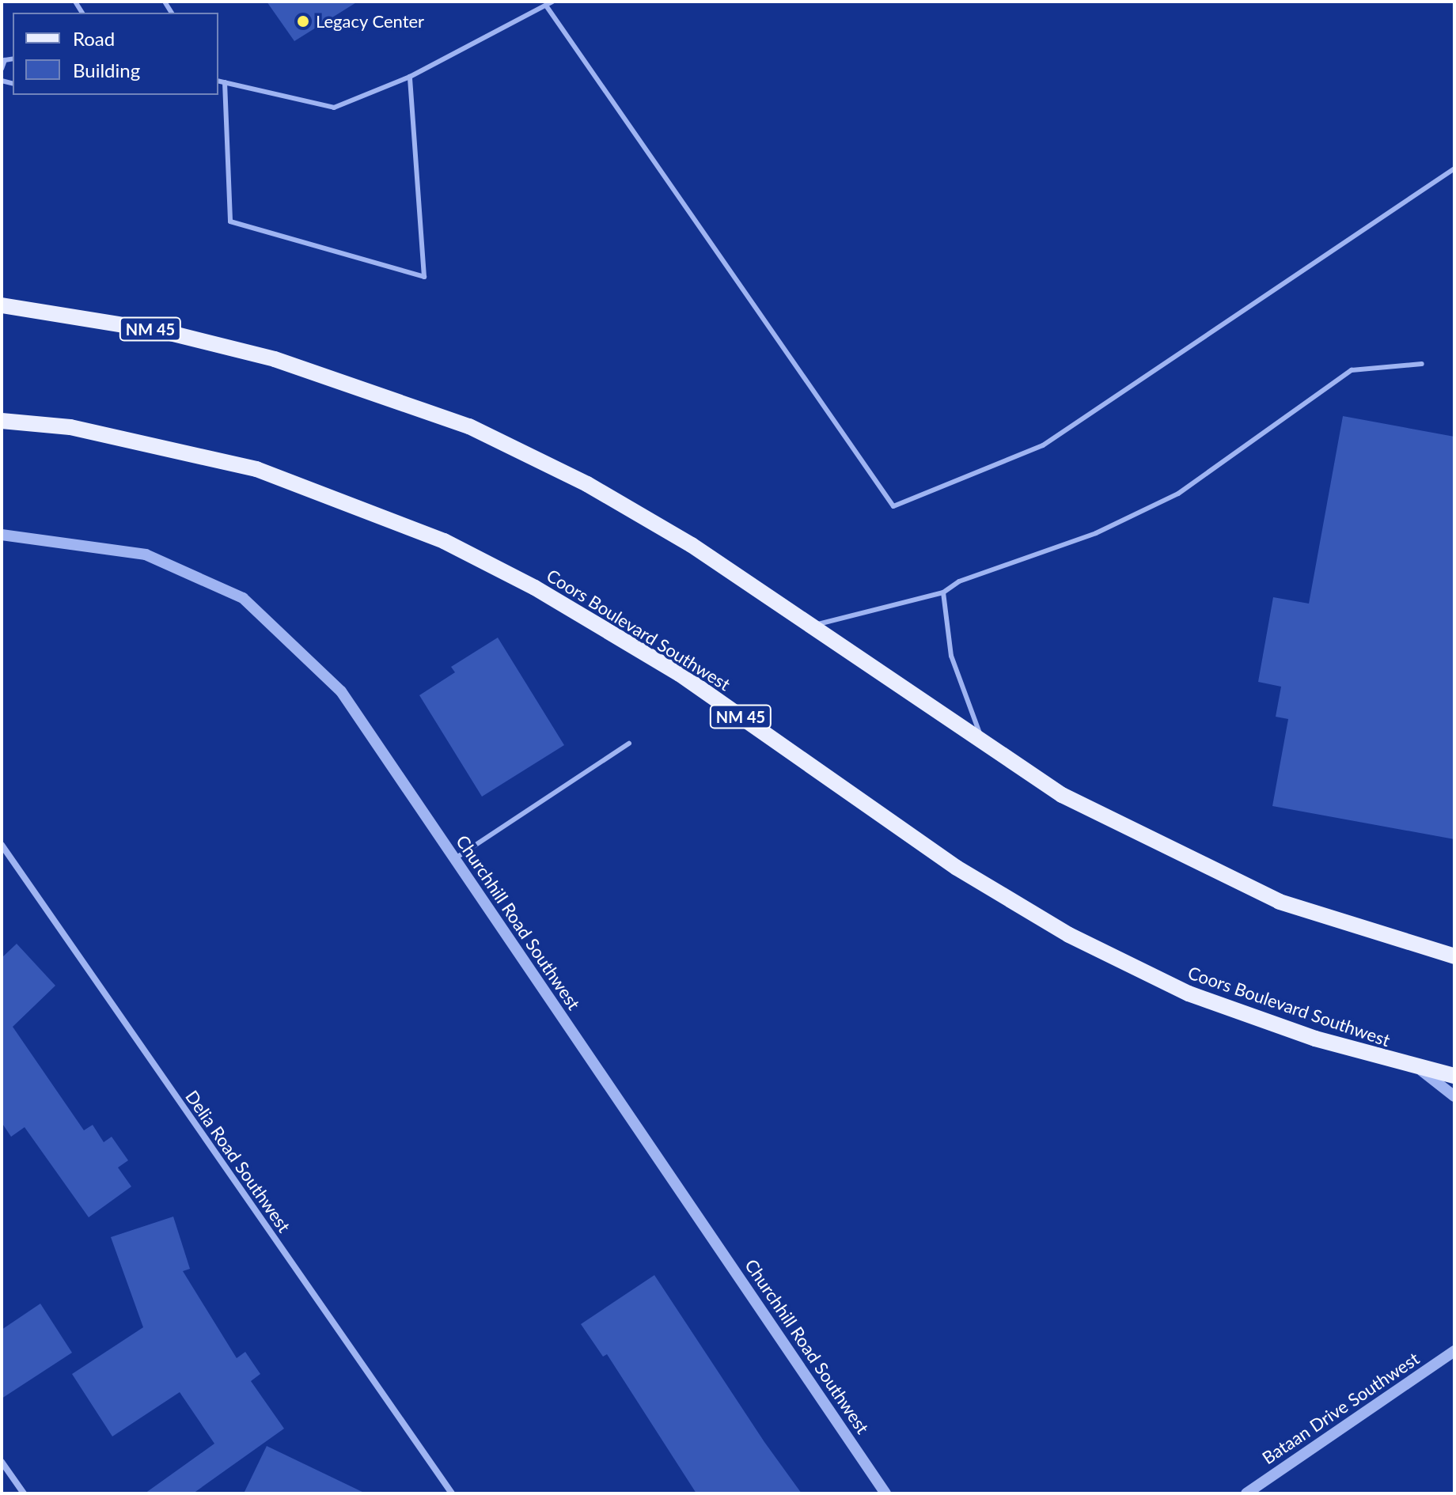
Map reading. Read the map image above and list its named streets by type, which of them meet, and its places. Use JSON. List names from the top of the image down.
{
  "streets": {
    "main road": ["NM 45", "Coors Boulevard Southwest"],
    "street": ["Churchhill Road Southwest", "Delia Road Southwest", "Bataan Drive Southwest"]
  },
  "places": ["Legacy Center"],
  "legend": ["Road", "Building"]
}
